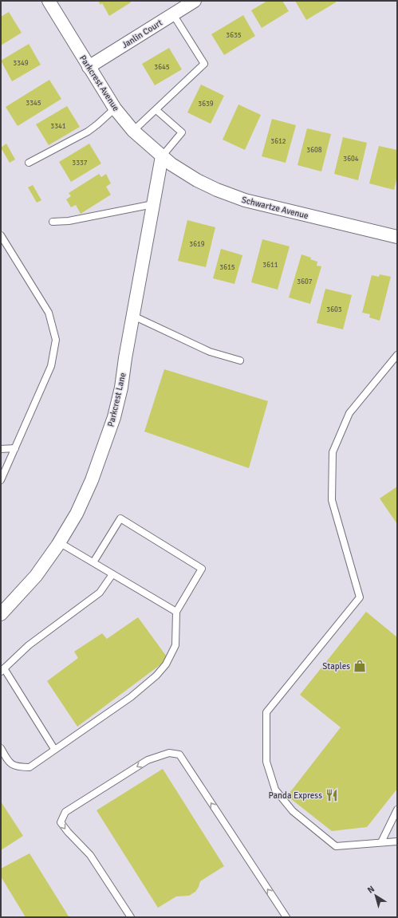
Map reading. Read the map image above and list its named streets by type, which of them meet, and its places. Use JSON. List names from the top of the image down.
{
  "streets": {
    "street": [
      "Janlin Court",
      "Parkcrest Avenue",
      "Schwartze Avenue",
      "Parkcrest Lane"
    ]
  },
  "crossings": [
    ["Janlin Court", "Parkcrest Avenue"],
    ["Parkcrest Avenue", "Schwartze Avenue"],
    ["Parkcrest Avenue", "Parkcrest Lane"],
    ["Schwartze Avenue", "Parkcrest Lane"]
  ],
  "places": {
    "shop": ["Staples"],
    "restaurant": ["Panda Express"]
  },
  "house_numbers": [
    "3635",
    "3349",
    "3645",
    "3345",
    "3639",
    "3341",
    "3612",
    "3608",
    "3604",
    "3337",
    "3619",
    "3611",
    "3615",
    "3607",
    "3603"
  ],
  "north": "top left"
}
